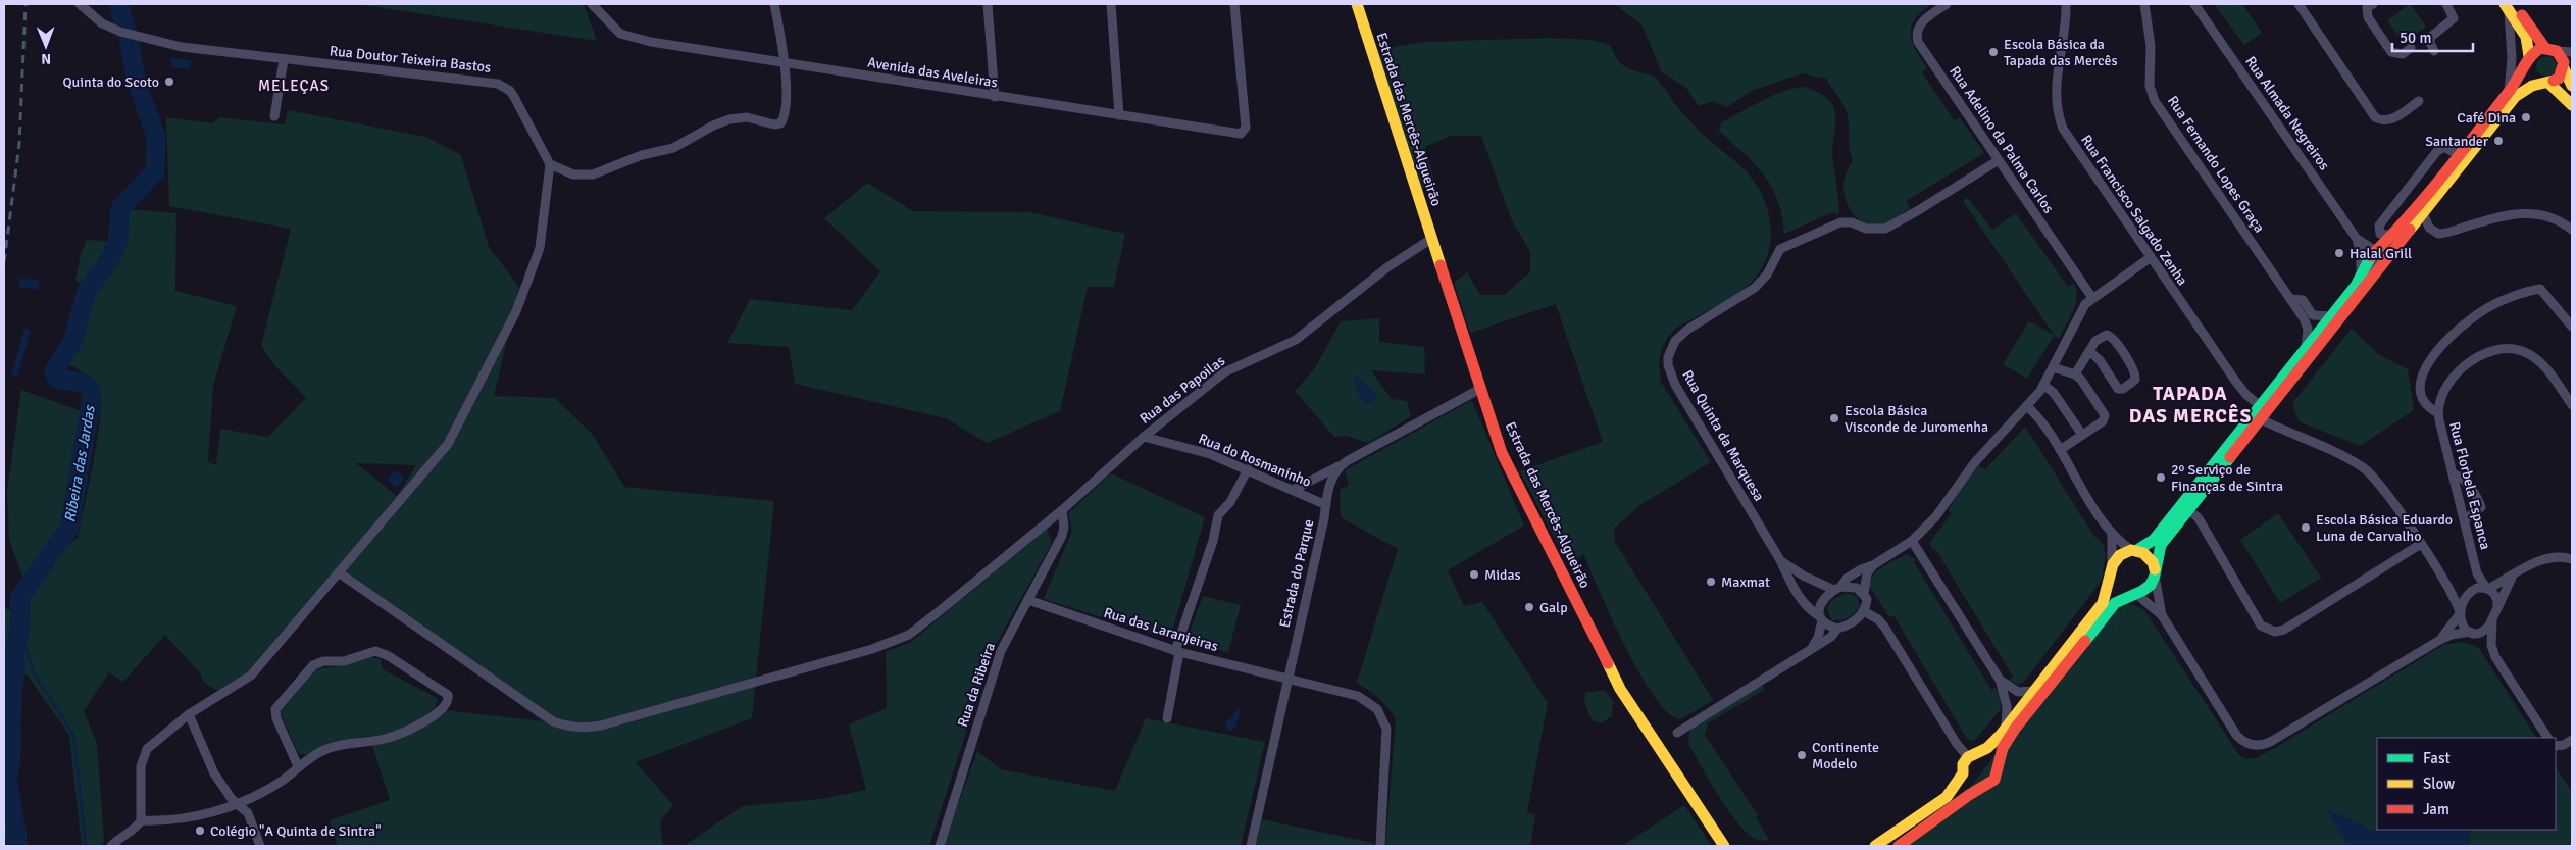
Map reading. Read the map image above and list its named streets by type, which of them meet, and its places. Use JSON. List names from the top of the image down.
{
  "streets": {
    "street": [
      "Rua Doutor Teixeira Bastos",
      "Avenida das Aveleiras",
      "Rua Almada Negreiros",
      "Estrada das Mercês-Algueirão",
      "Rua Adelino da Palma Carlos",
      "Rua Fernando Lopes Graça",
      "Rua Francisco Salgado Zenha",
      "Rua das Papoilas",
      "Rua Quinta da Marquesa",
      "Rua do Rosmaninho",
      "Rua Florbela Espanca",
      "Estrada do Parque",
      "Rua das Laranjeiras",
      "Rua da Ribeira"
    ]
  },
  "crossings": [
    ["Estrada das Mercês-Algueirão", "Rua das Papoilas"],
    ["Rua Adelino da Palma Carlos", "Rua Quinta da Marquesa"],
    ["Rua das Papoilas", "Rua do Rosmaninho"],
    ["Rua das Papoilas", "Rua da Ribeira"],
    ["Rua do Rosmaninho", "Estrada do Parque"],
    ["Estrada do Parque", "Rua das Laranjeiras"],
    ["Rua das Laranjeiras", "Rua da Ribeira"]
  ],
  "districts": ["MELEÇAS", "TAPADA DAS MERCÊS"],
  "water": ["Ribeira das Jardas"],
  "places": [
    "Escola Básica da Tapada das Mercês",
    "Quinta do Scoto",
    "Café Dina",
    "Santander",
    "Halal Grill",
    "Escola Básica Visconde de Juromenha",
    "2º Serviço de Finanças de Sintra",
    "Escola Básica Eduardo Luna de Carvalho",
    "Midas",
    "Maxmat",
    "Galp",
    "Continente Modelo",
    "Colégio \"A Quinta de Sintra\""
  ],
  "legend": ["Fast", "Slow", "Jam"],
  "scale_bar": "50 m",
  "north": "bottom"
}
